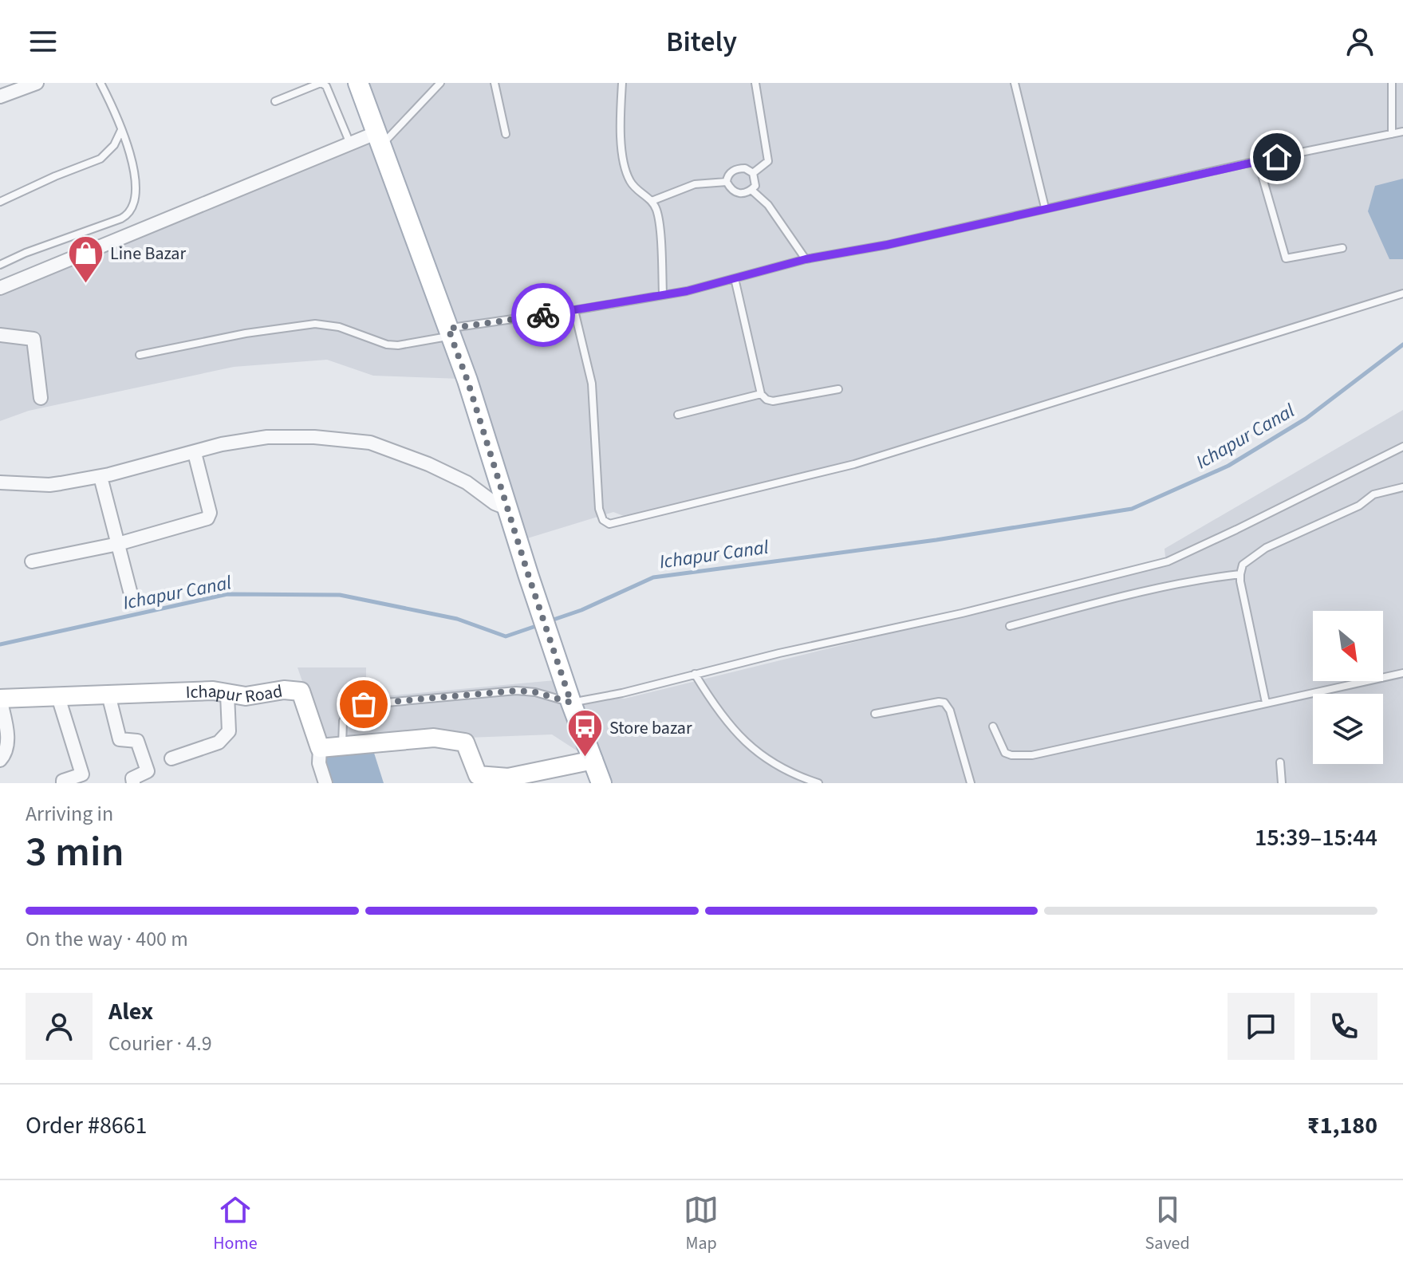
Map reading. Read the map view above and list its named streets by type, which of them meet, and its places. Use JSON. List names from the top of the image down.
{
  "streets": {
    "street": ["Ichapur Road"]
  },
  "water": ["Ichapur Canal"],
  "places": {
    "shop": ["Line Bazar"],
    "bus stop": ["Store bazar"]
  },
  "north": "bottom right",
  "page": {
    "header": "Bitely",
    "heading": ["3 min", "Arriving in", "15:39–15:44"],
    "panel": [
      "Alex",
      "Courier · 4.9",
      "Order #8661",
      "₹1,180"
    ],
    "bar": "On the way · 400 m",
    "tabs": ["Home", "Map", "Saved"]
  }
}
